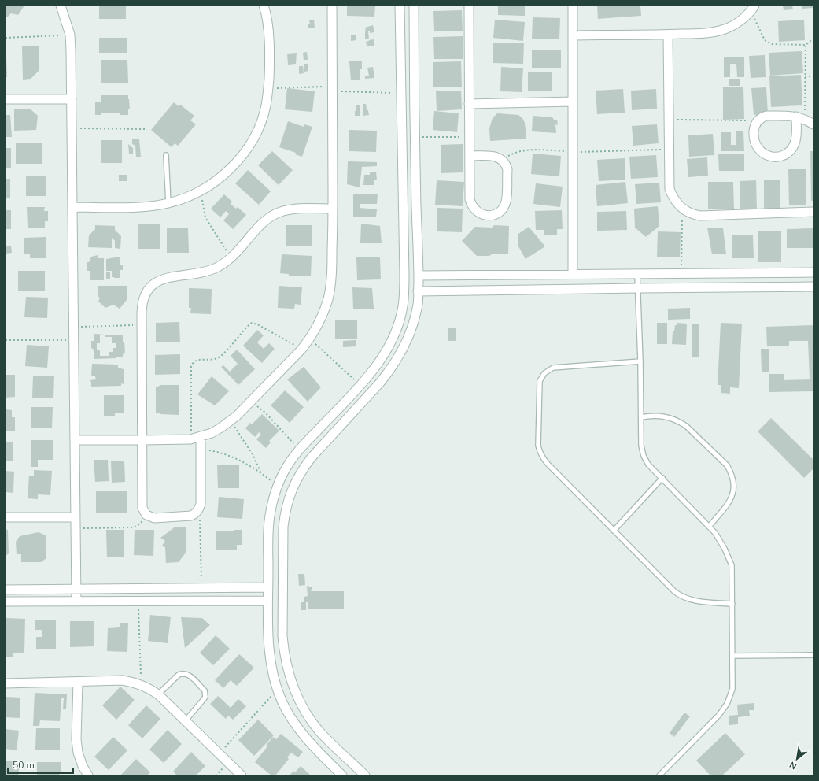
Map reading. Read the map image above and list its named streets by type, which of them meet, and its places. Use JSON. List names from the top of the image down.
{
  "scale_bar": "50 m",
  "north": "bottom left"
}
